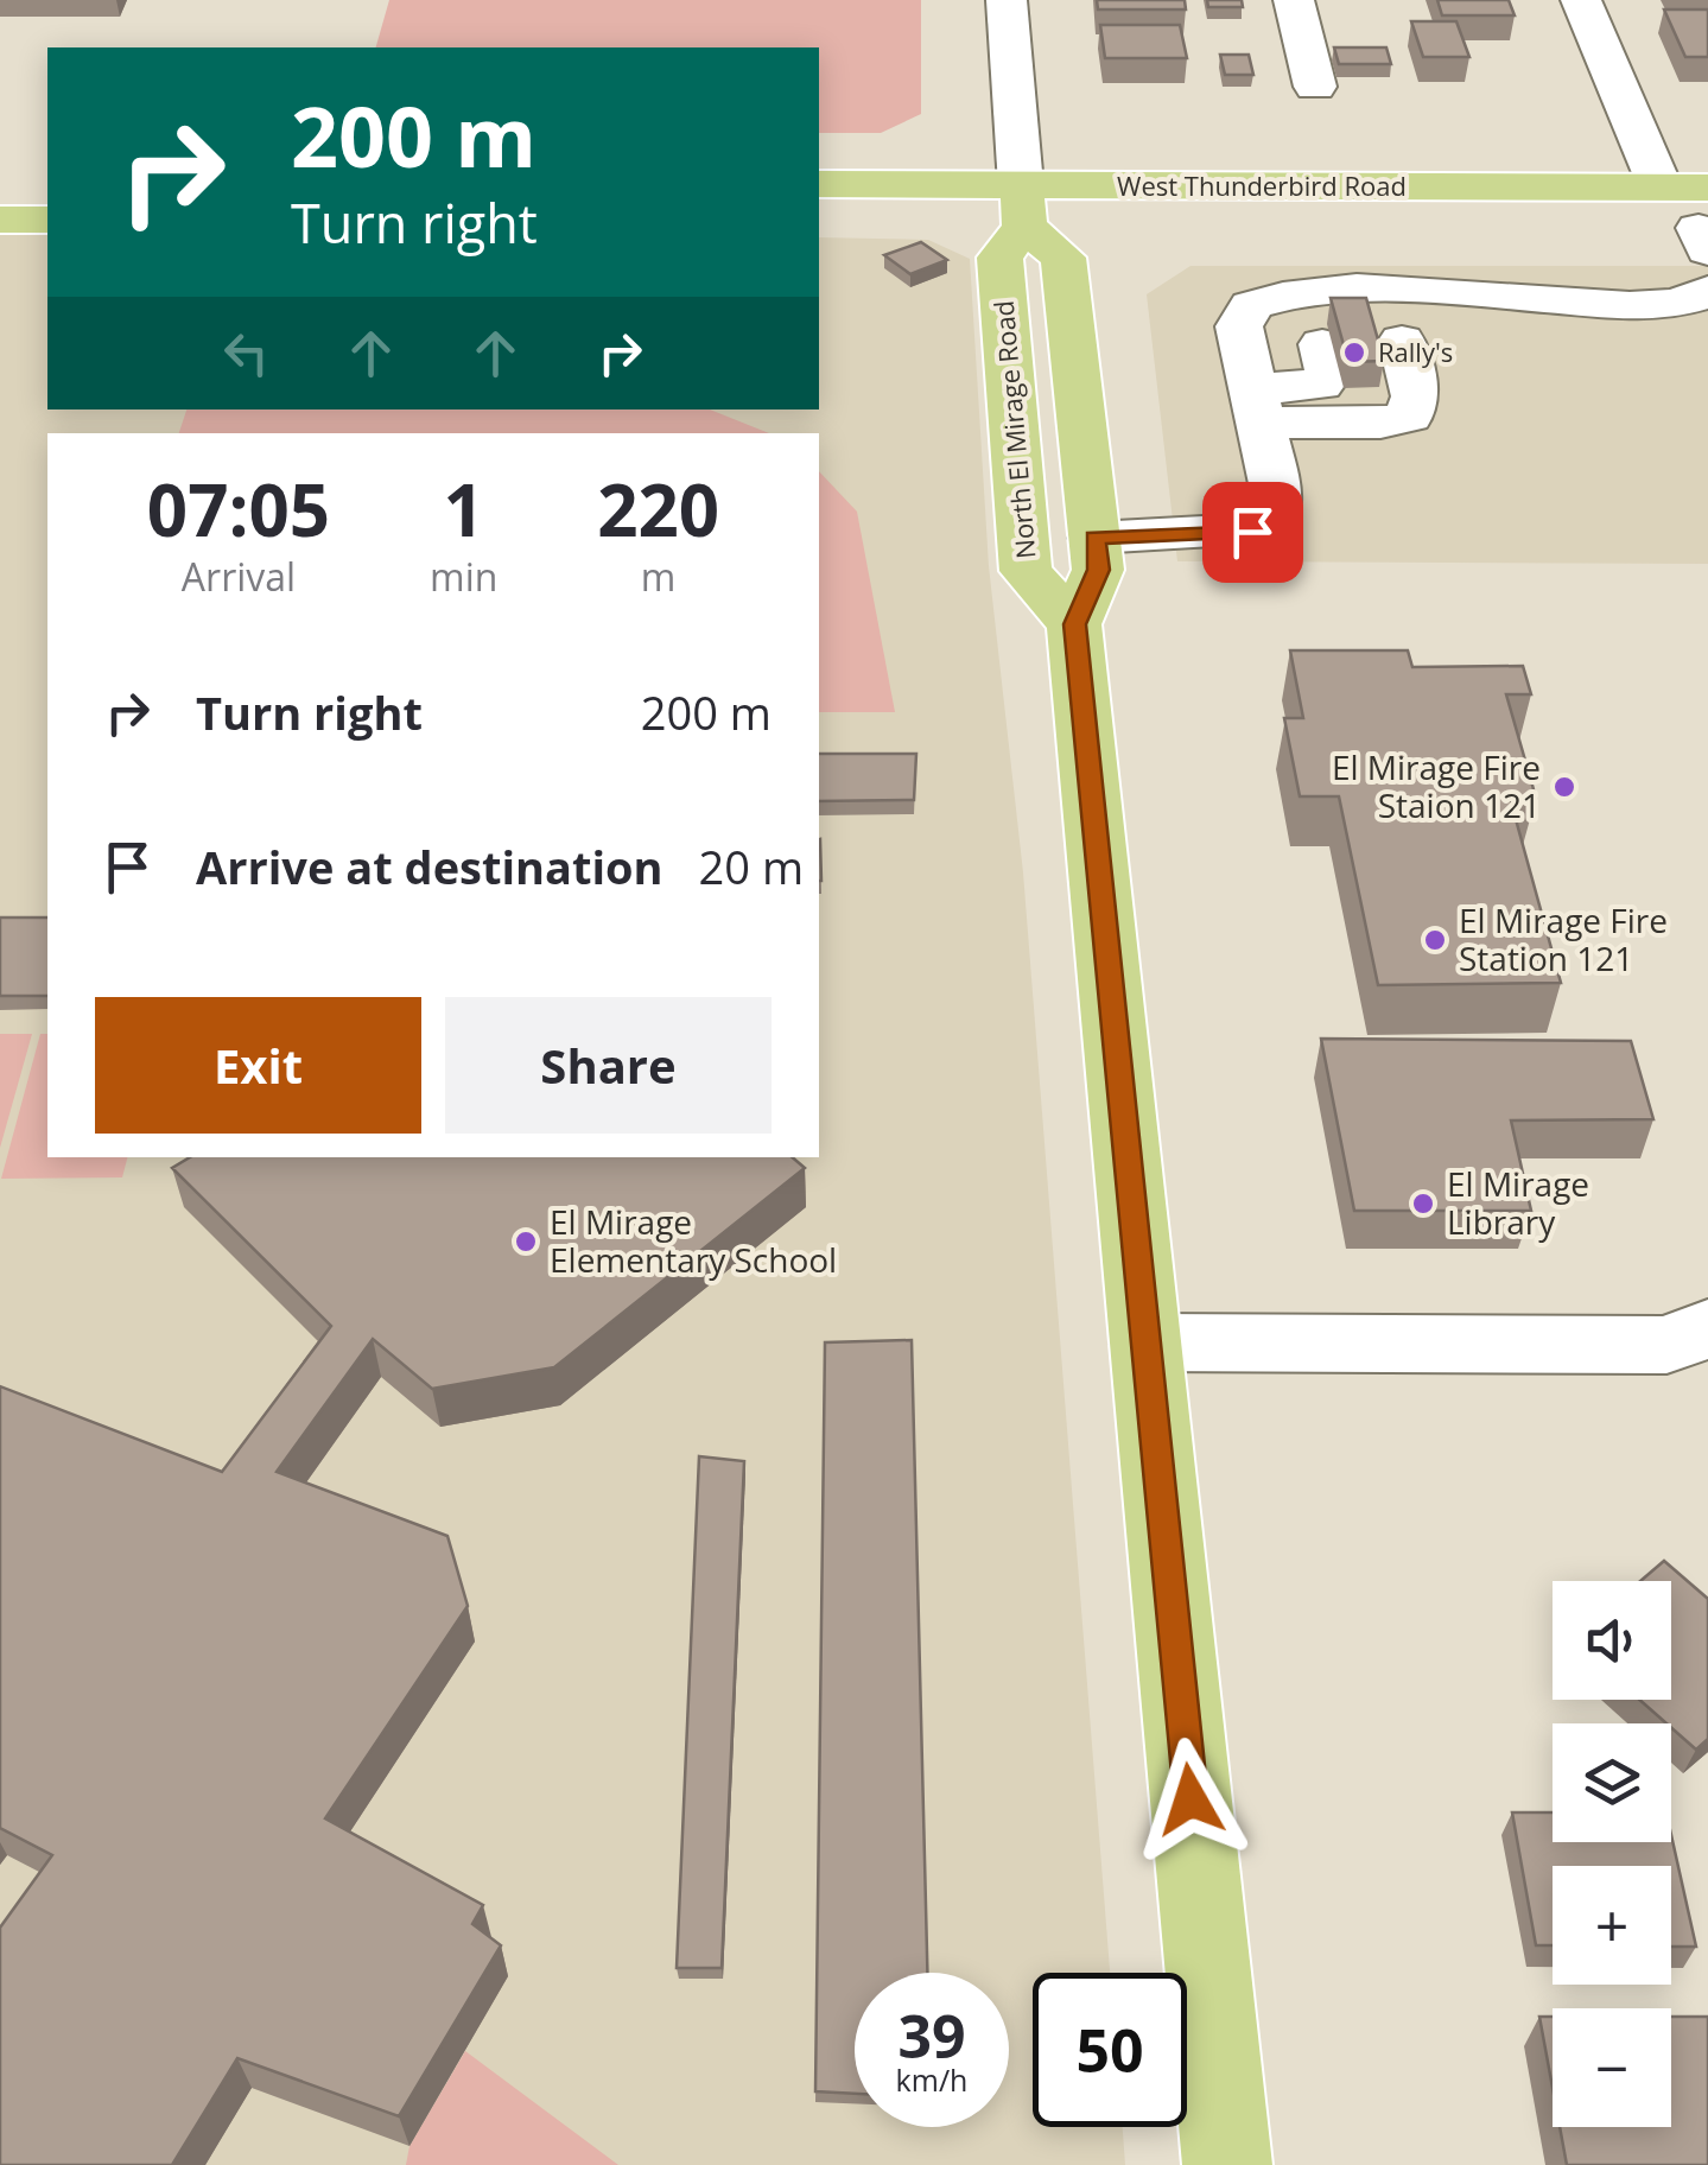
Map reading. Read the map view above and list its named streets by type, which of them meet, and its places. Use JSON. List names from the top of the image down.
{
  "streets": {
    "main road": ["West Thunderbird Road", "North El Mirage Road"]
  },
  "crossings": [
    ["West Thunderbird Road", "North El Mirage Road"]
  ],
  "places": [
    "Rally's",
    "El Mirage Fire Staion 121",
    "El Mirage Fire Station 121",
    "El Mirage Library",
    "El Mirage Elementary School"
  ],
  "page": {
    "turn": ["200 m", "Turn right"],
    "eta": [
      "07:05",
      "Arrival",
      "1",
      "min",
      "220",
      "m"
    ],
    "list": [
      {
        "name": "Turn right",
        "value": "200 m"
      },
      {
        "name": "Arrive at destination",
        "value": "20 m"
      }
    ],
    "buttons": ["Exit", "Share"],
    "map_buttons": ["+", "−"],
    "speed": "39 km/h",
    "limit": "50"
  }
}
